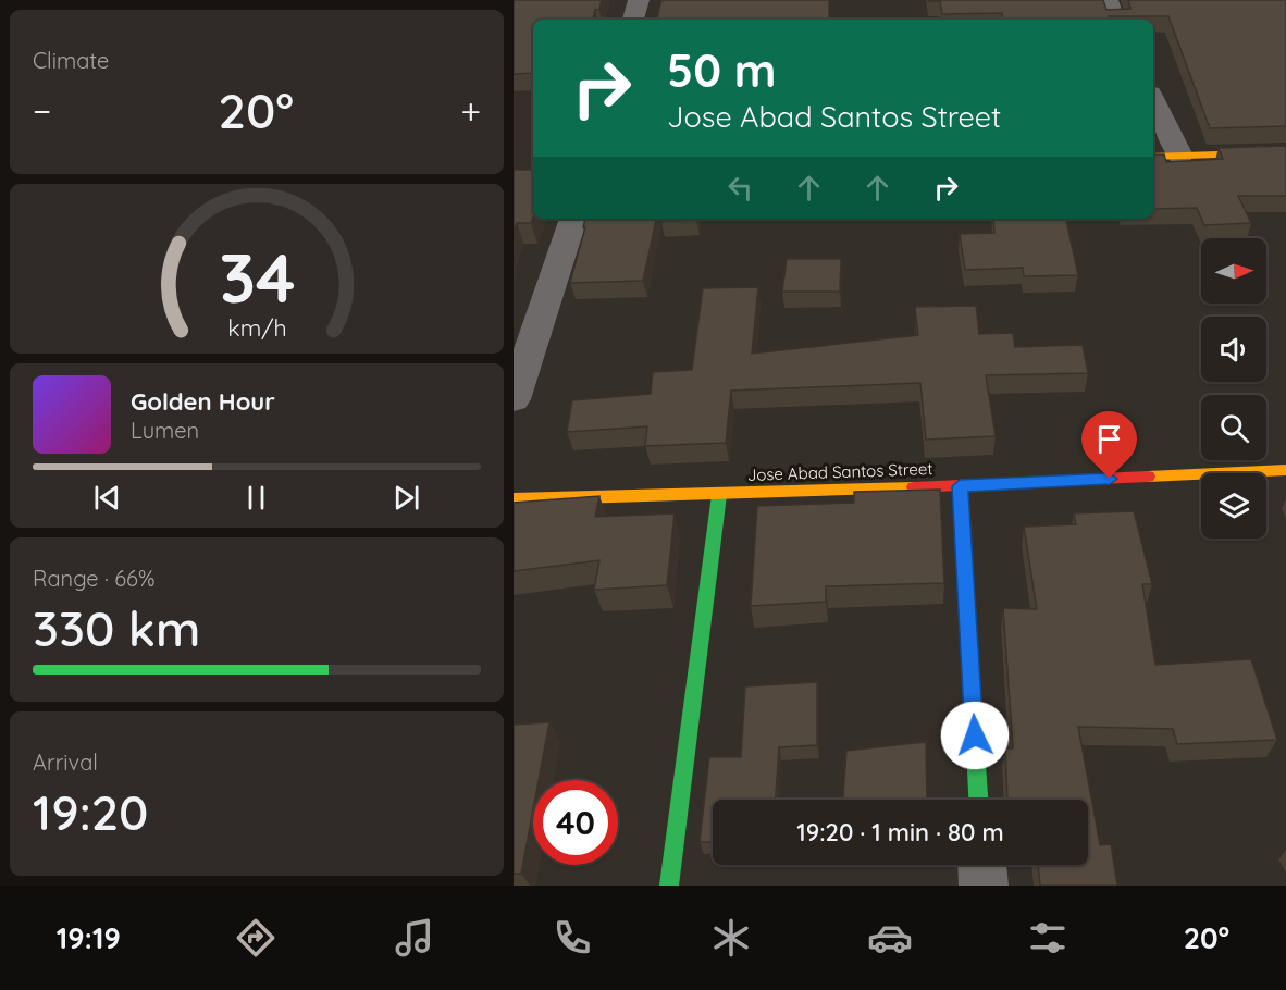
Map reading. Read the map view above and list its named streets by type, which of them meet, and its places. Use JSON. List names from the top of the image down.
{
  "streets": {
    "street": ["Jose Abad Santos Street"]
  },
  "north": "right",
  "page": {
    "tile": [
      "Climate",
      ["Range · 66%", "330 km"],
      ["Arrival", "19:20"]
    ],
    "turn": ["50 m", "Jose Abad Santos Street"],
    "heat": ["−", "20°", "+"],
    "song": ["Golden Hour", "Lumen"],
    "limit": "40",
    "trip": "19:20 · 1 min · 80 m",
    "tabs": ["19:19", "20°"],
    "gauge": ["34", "km/h"]
  }
}
